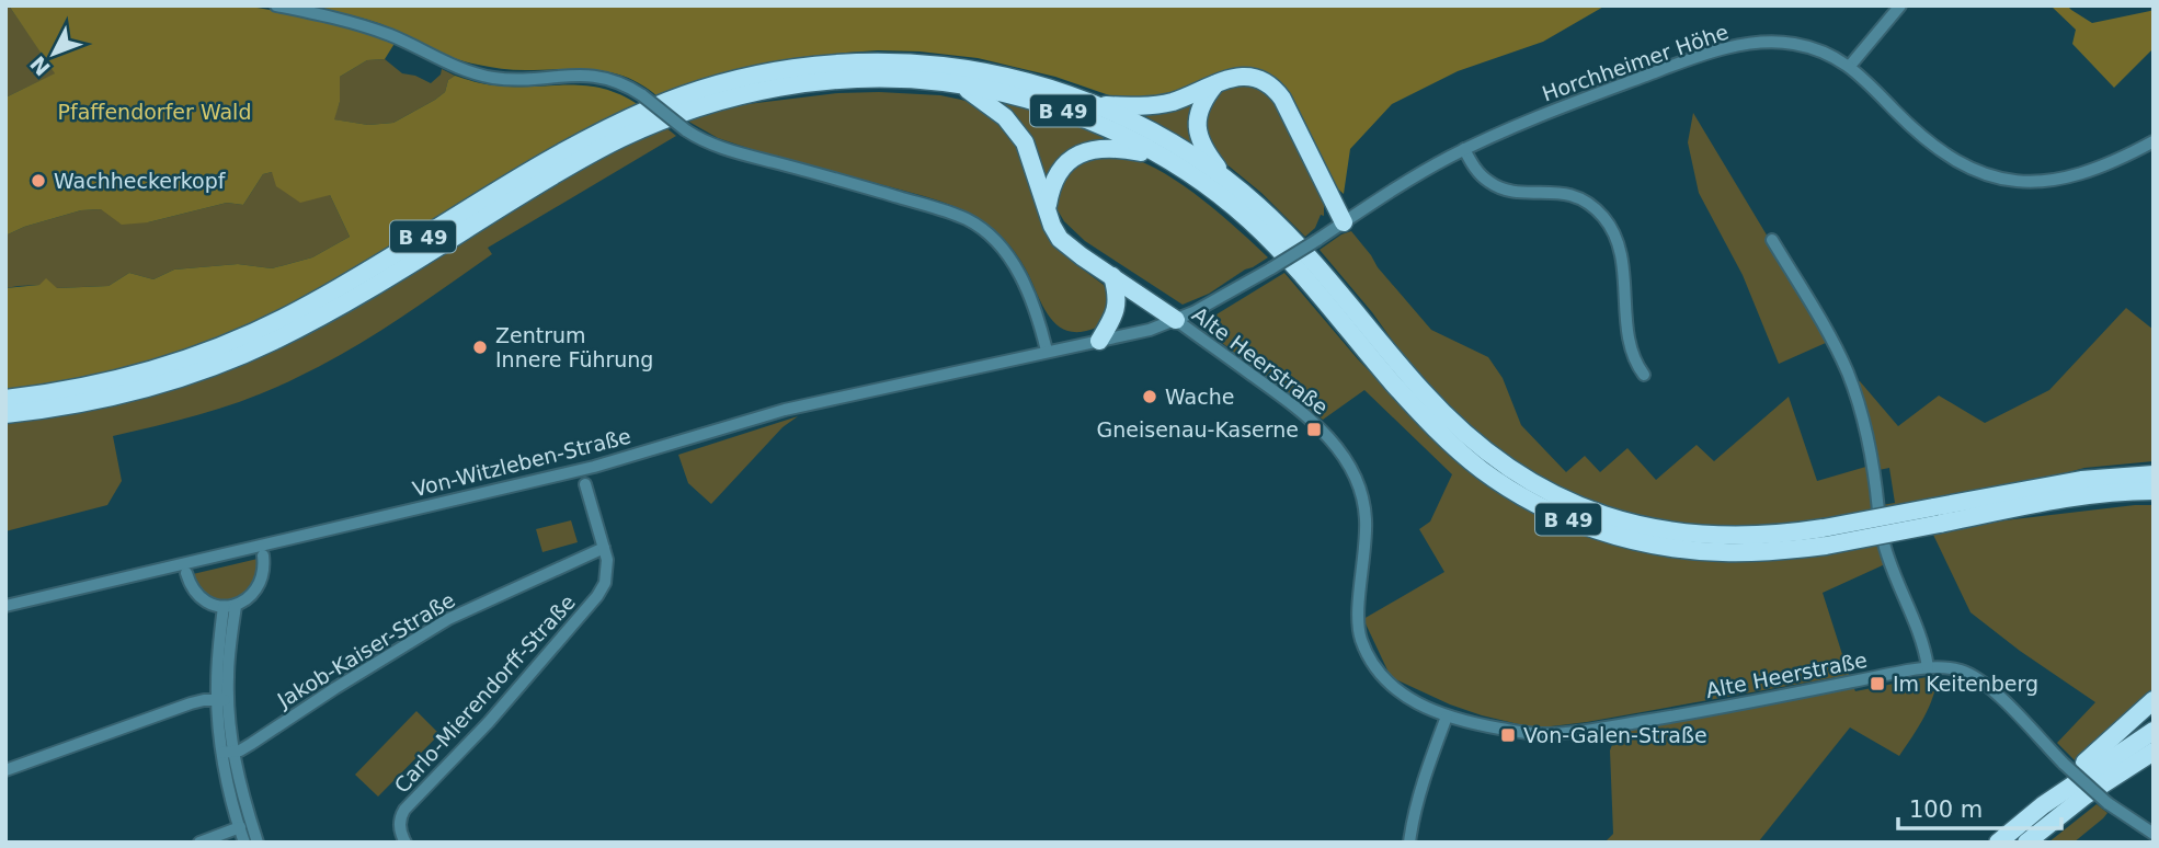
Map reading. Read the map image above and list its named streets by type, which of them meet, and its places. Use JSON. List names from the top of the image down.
{
  "streets": {
    "highway": ["B 49"],
    "street": [
      "Horchheimer Höhe",
      "Alte Heerstraße",
      "Von-Witzleben-Straße",
      "Jakob-Kaiser-Straße",
      "Carlo-Mierendorff-Straße"
    ]
  },
  "crossings": [
    ["Horchheimer Höhe", "Alte Heerstraße"],
    ["Alte Heerstraße", "Von-Witzleben-Straße"],
    ["Jakob-Kaiser-Straße", "Carlo-Mierendorff-Straße"]
  ],
  "parks": ["Pfaffendorfer Wald"],
  "places": {
    "other": ["Wachheckerkopf", "Zentrum Innere Führung", "Wache"],
    "transit": ["Gneisenau-Kaserne", "Im Keitenberg", "Von-Galen-Straße"]
  },
  "scale_bar": "100 m",
  "north": "bottom left"
}
